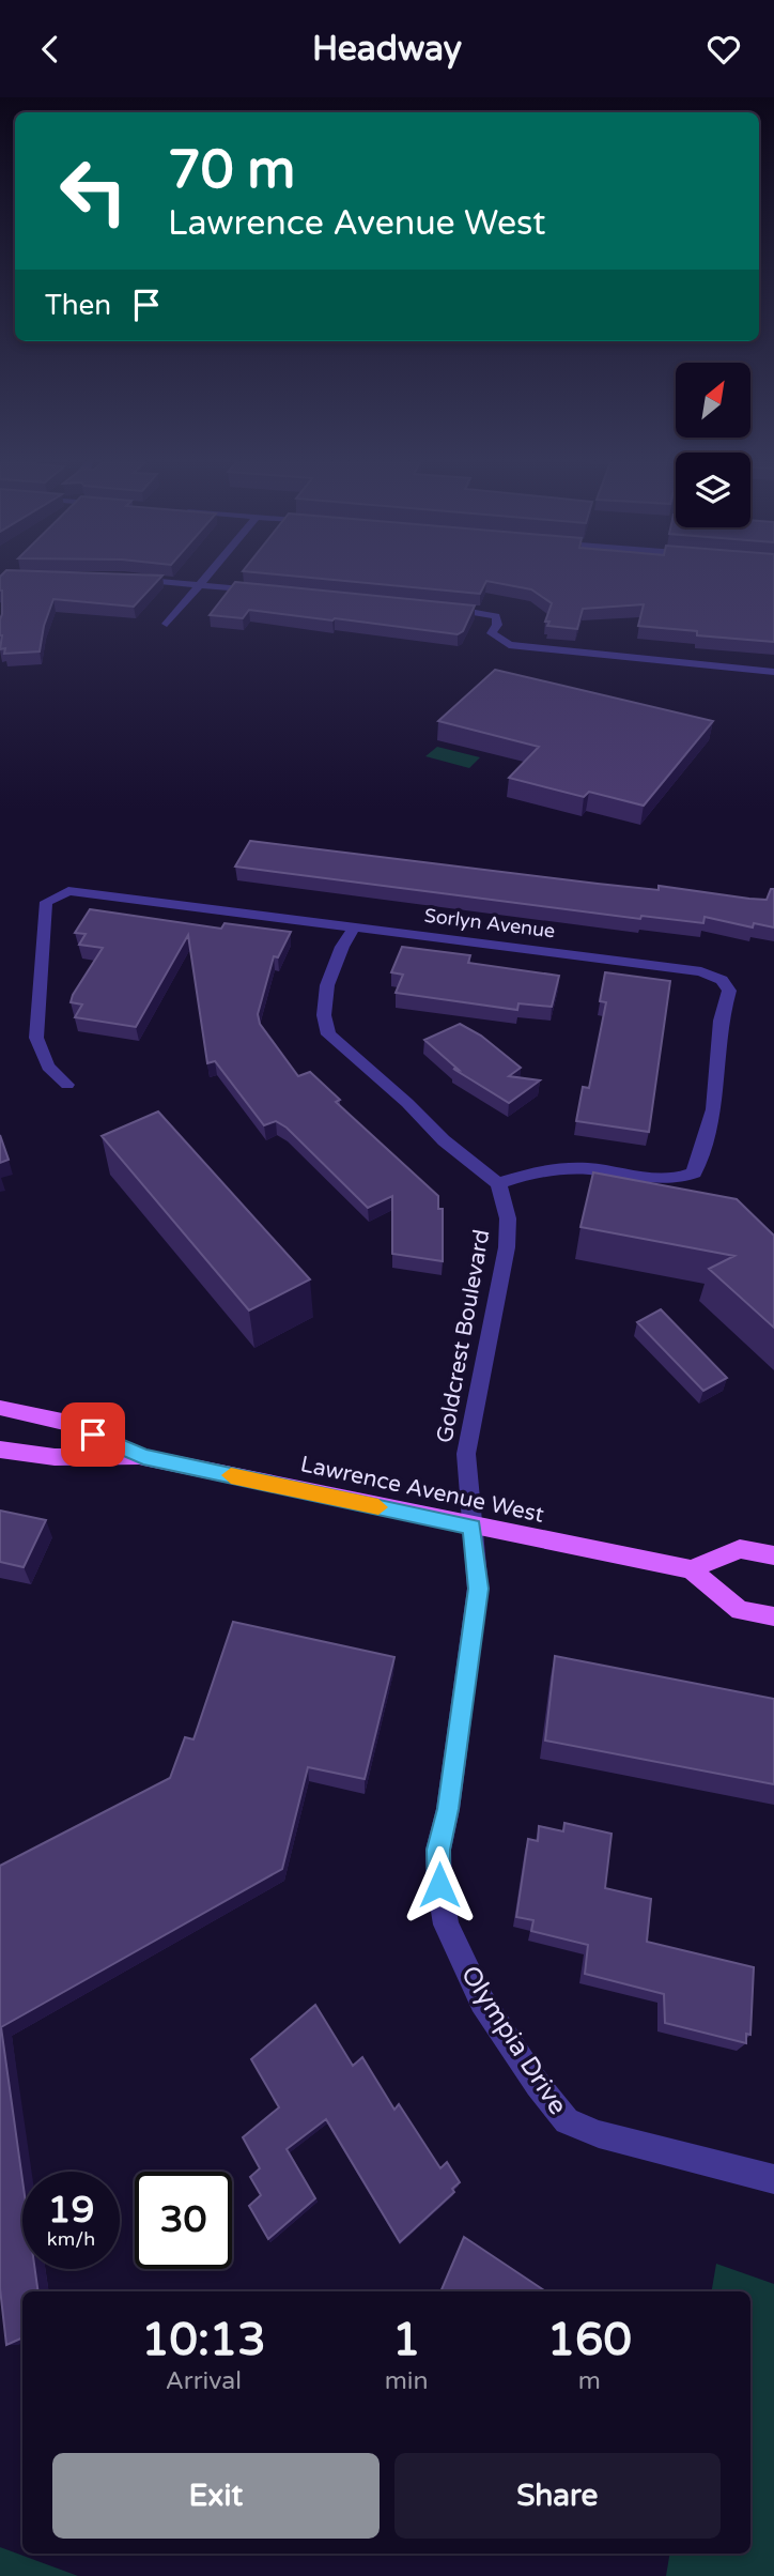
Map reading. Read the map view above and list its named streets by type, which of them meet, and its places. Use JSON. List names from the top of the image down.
{
  "streets": {
    "main road": ["Lawrence Avenue West"],
    "street": ["Sorlyn Avenue", "Goldcrest Boulevard", "Olympia Drive"]
  },
  "crossings": [
    ["Sorlyn Avenue", "Goldcrest Boulevard"],
    ["Goldcrest Boulevard", "Lawrence Avenue West"],
    ["Goldcrest Boulevard", "Olympia Drive"],
    ["Lawrence Avenue West", "Olympia Drive"]
  ],
  "north": "top right",
  "page": {
    "header": "Headway",
    "turn": ["70 m", "Lawrence Avenue West"],
    "then": "Then",
    "speed": "19 km/h",
    "limit": "30",
    "eta": [
      "10:13",
      "Arrival",
      "1",
      "min",
      "160",
      "m"
    ],
    "buttons": ["Exit", "Share"]
  }
}
